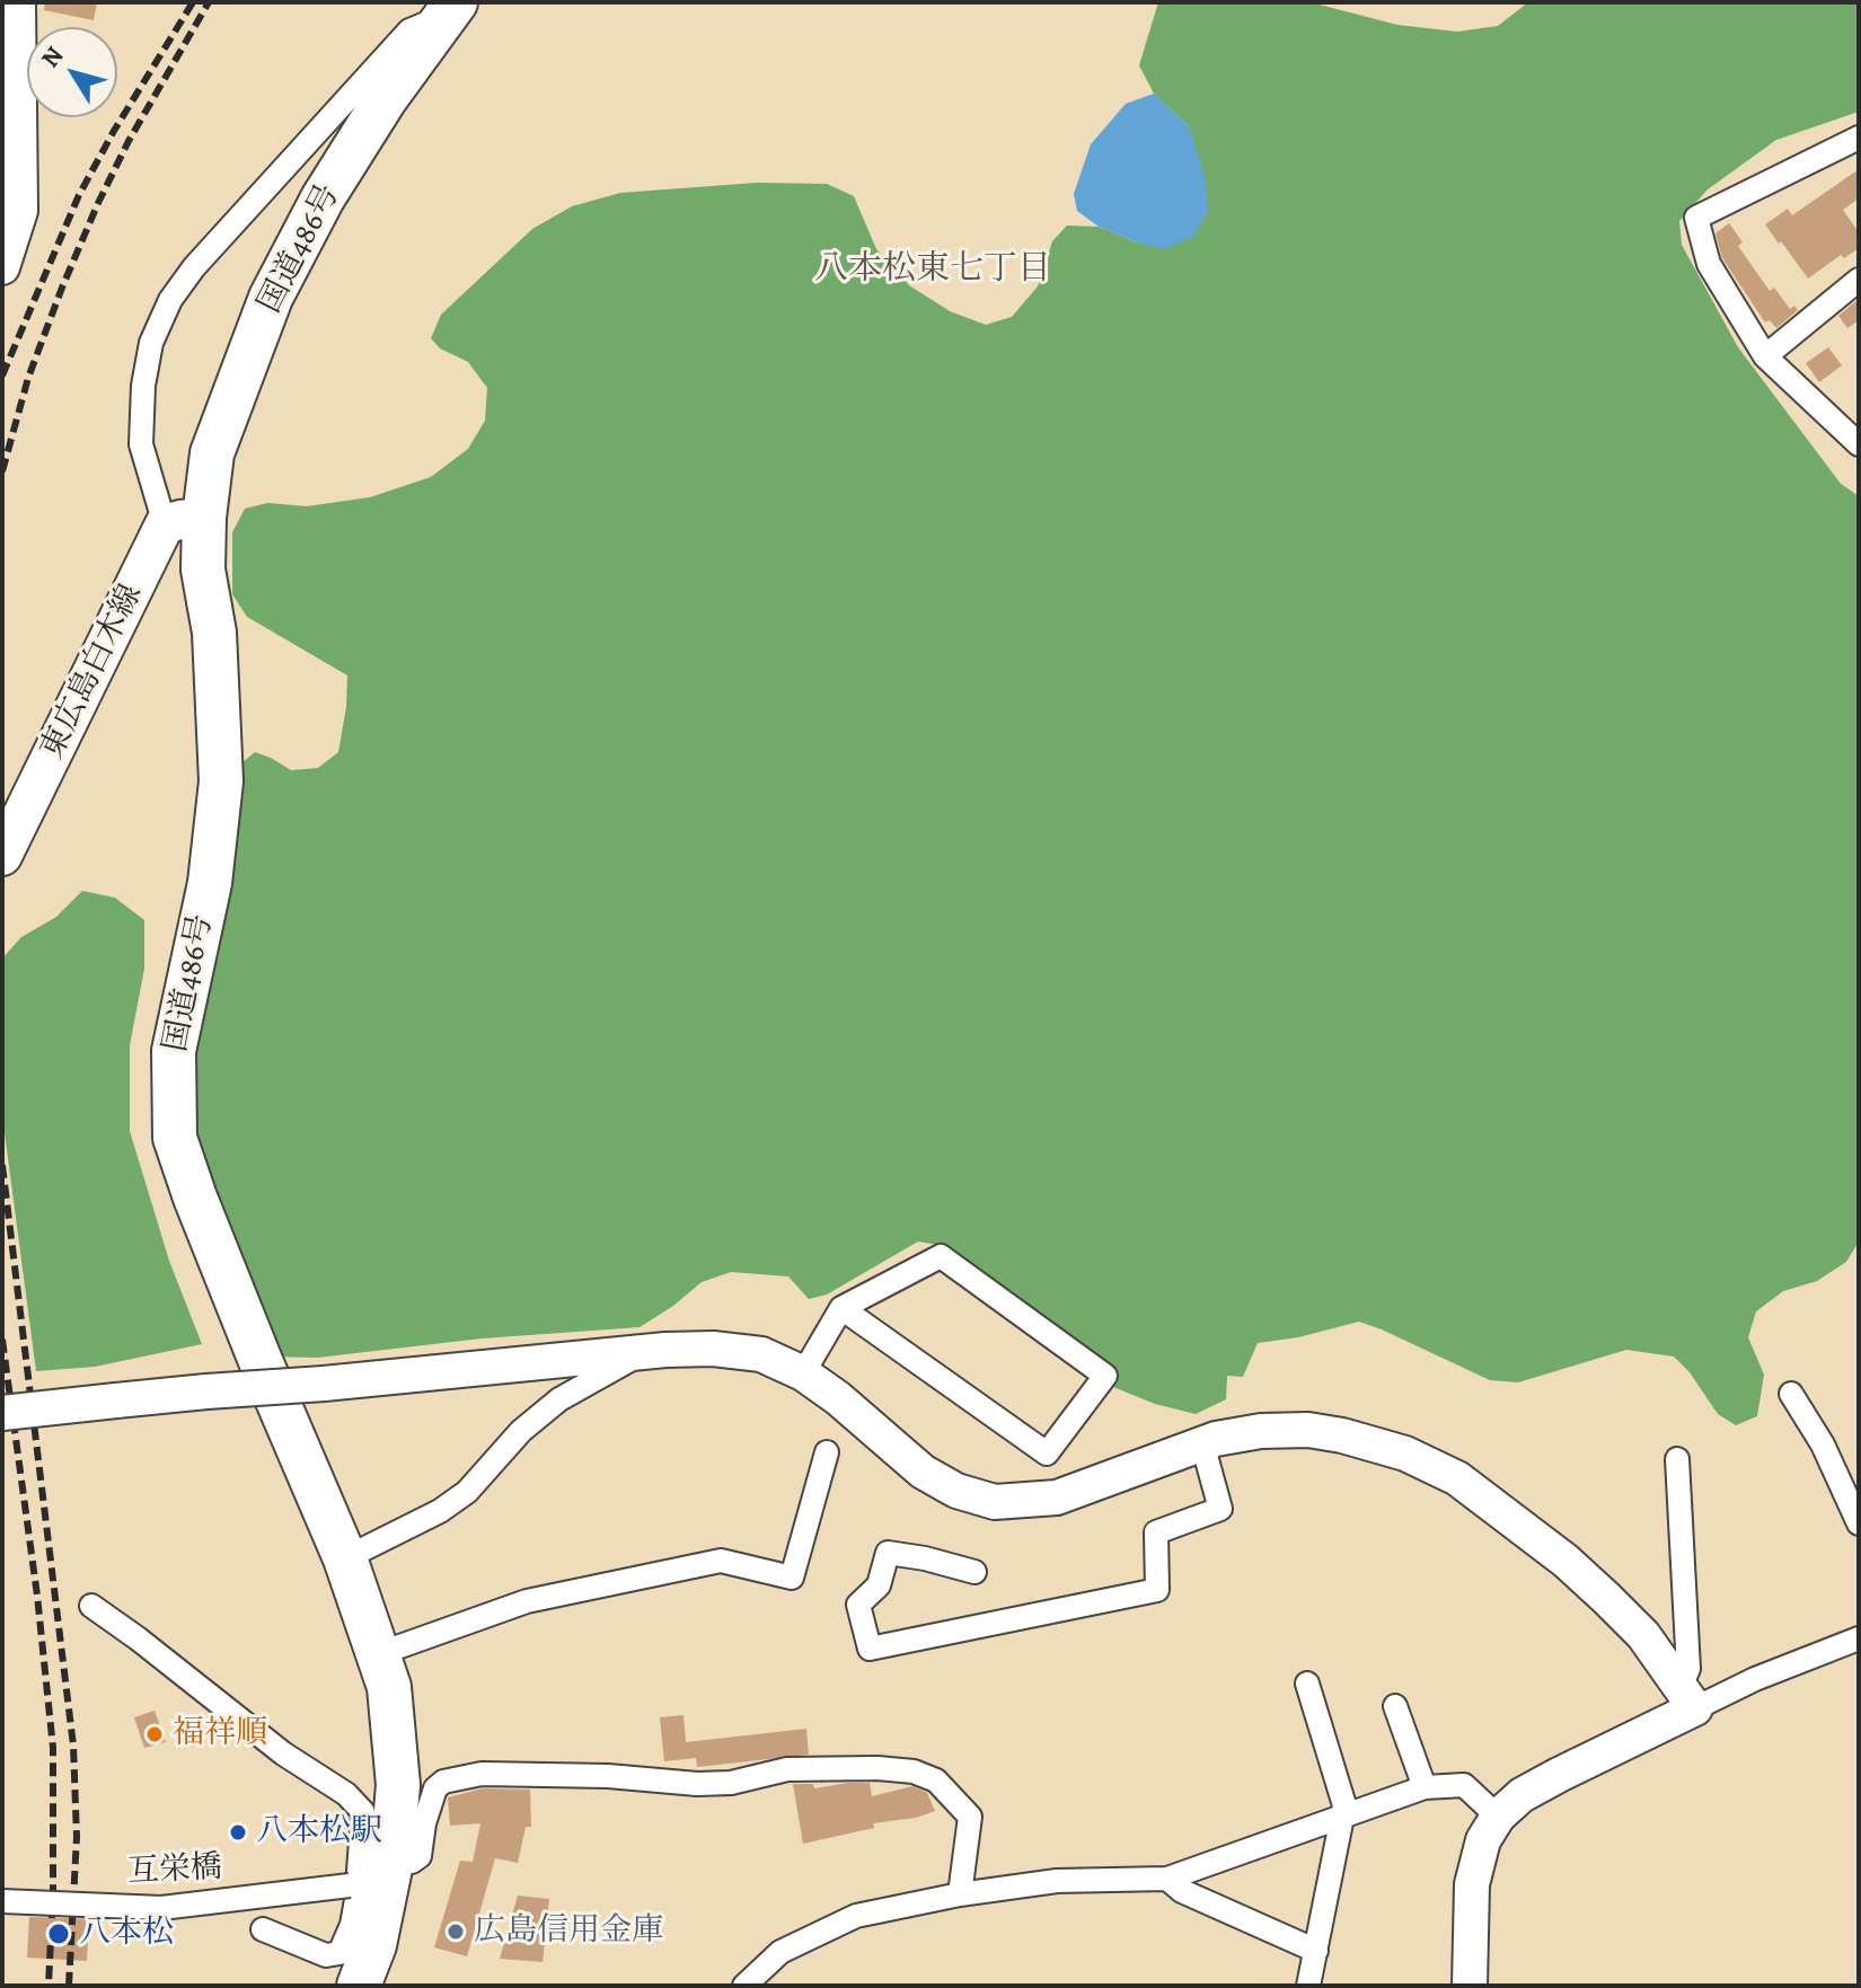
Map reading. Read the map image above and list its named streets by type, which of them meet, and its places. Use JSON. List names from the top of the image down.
{
  "streets": {
    "highway": ["国道486号"],
    "main road": ["東広島白木線"],
    "street": ["互栄橋"]
  },
  "crossings": [
    ["国道486号", "東広島白木線"],
    ["国道486号", "互栄橋"]
  ],
  "districts": ["八本松東七丁目"],
  "places": [
    "福祥順",
    "八本松駅",
    "広島信用金庫",
    "八本松"
  ],
  "north": "top left"
}
